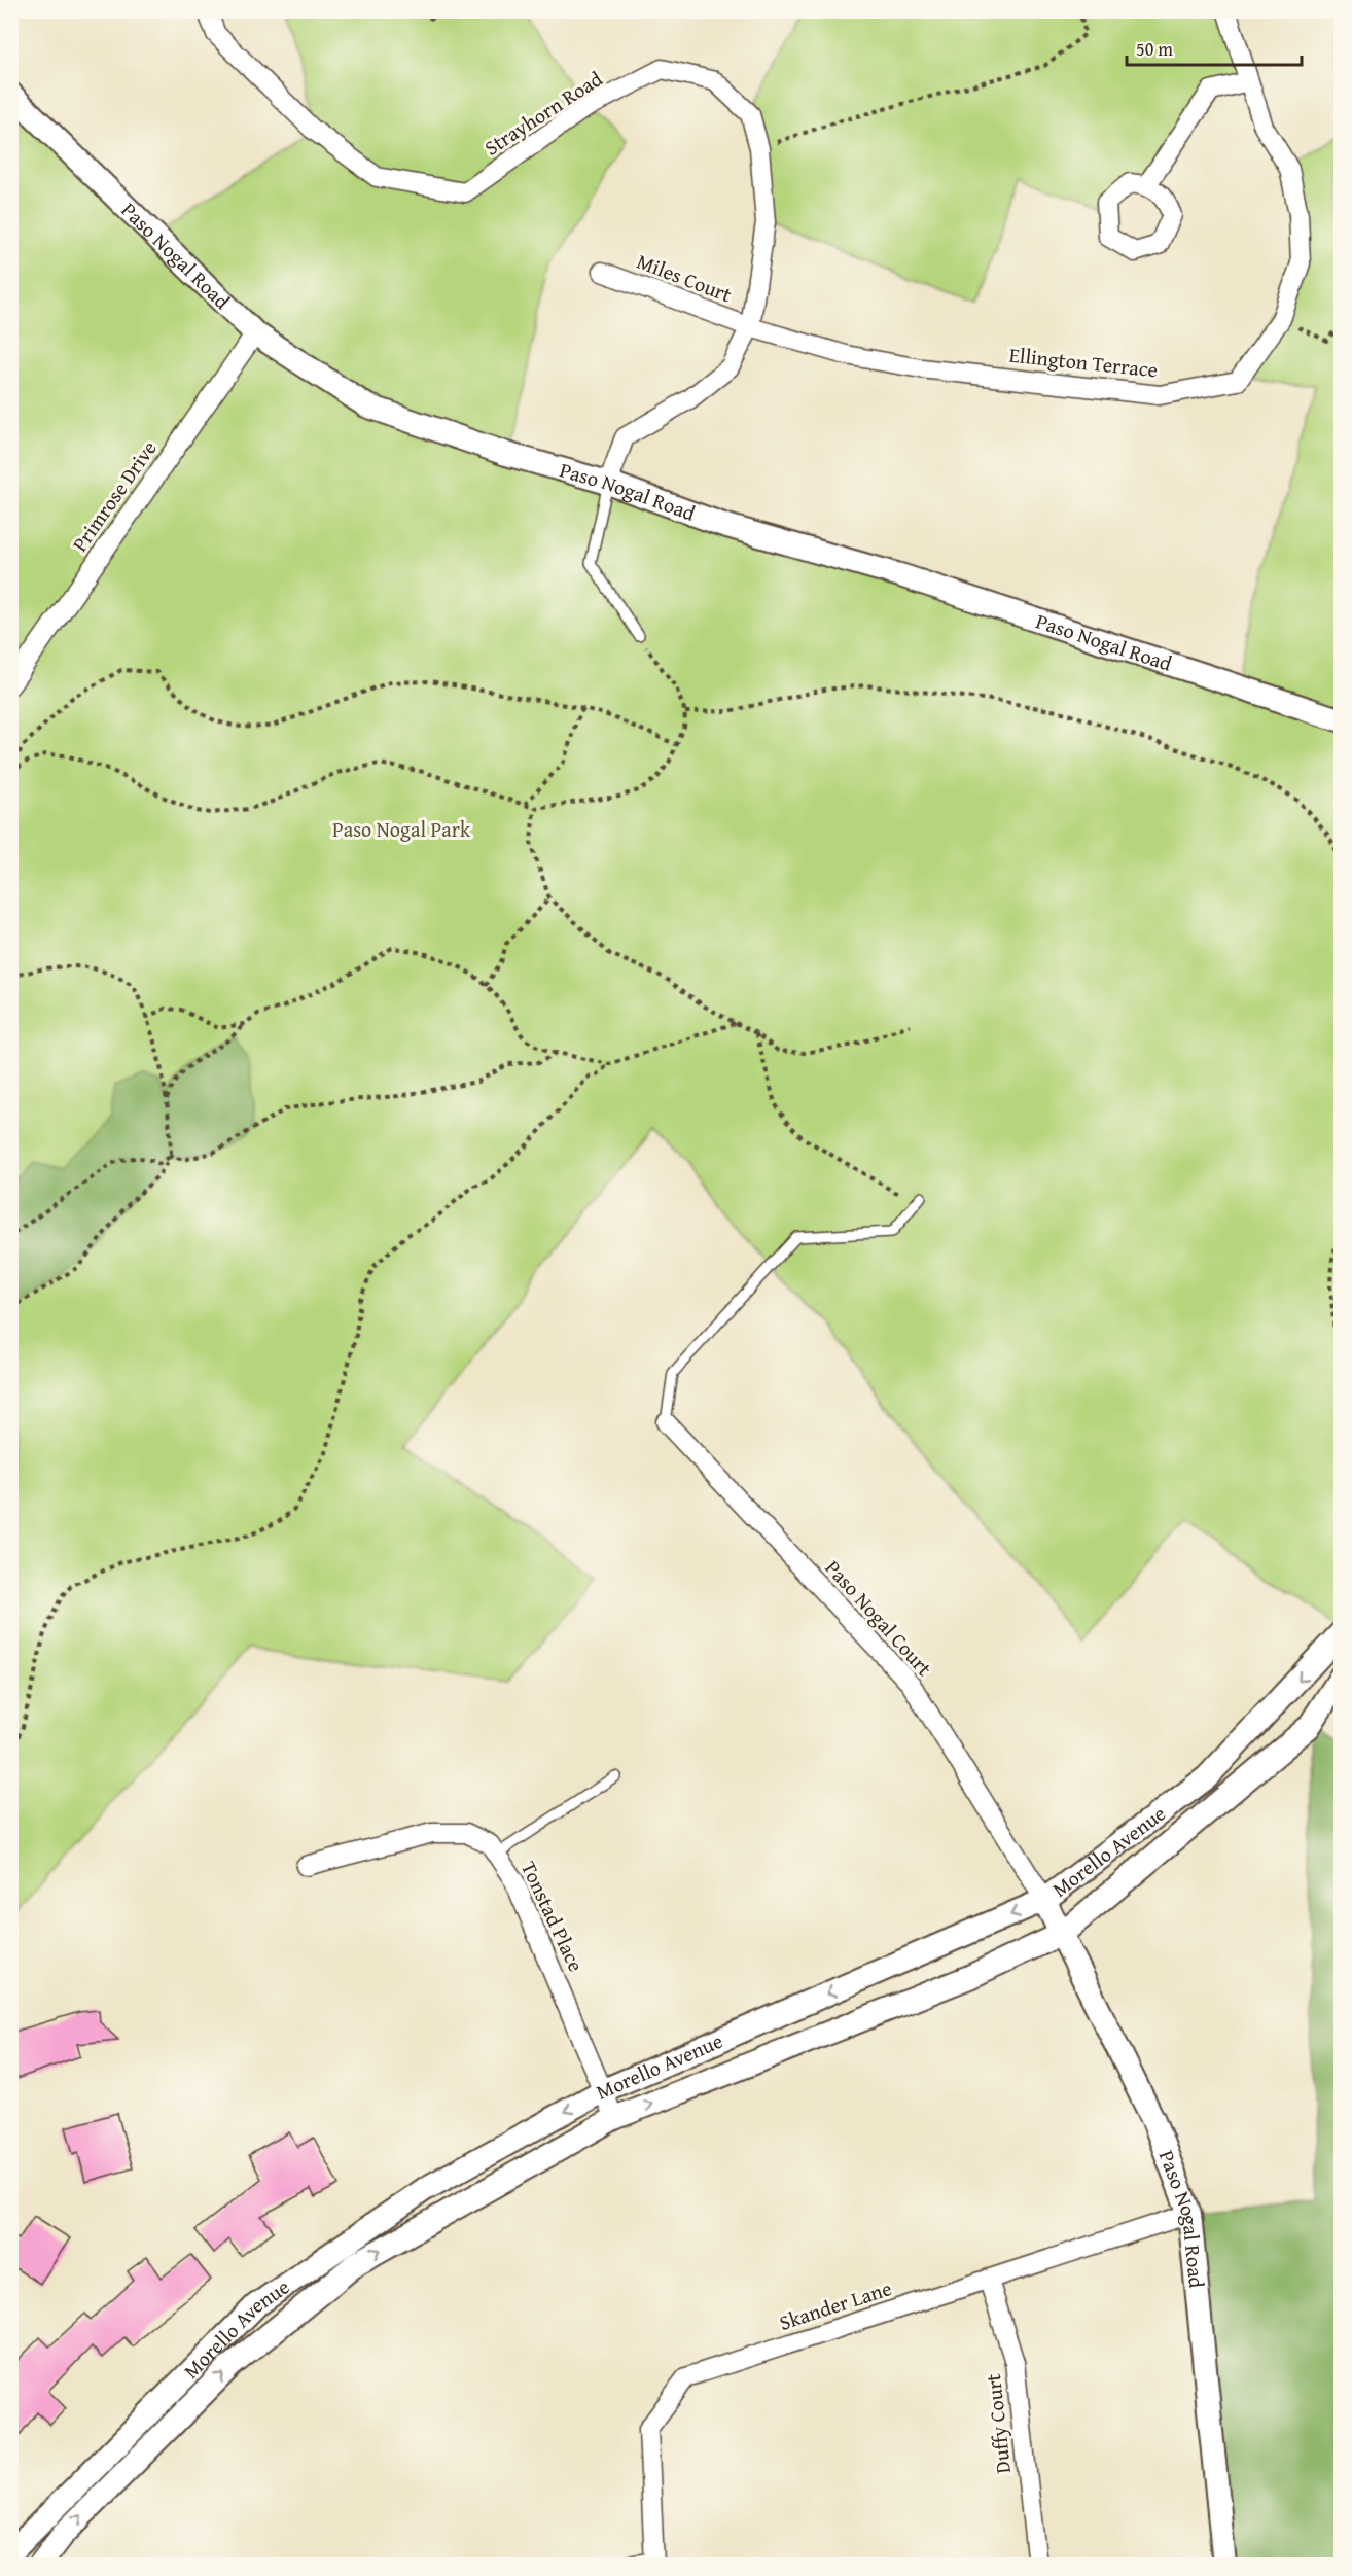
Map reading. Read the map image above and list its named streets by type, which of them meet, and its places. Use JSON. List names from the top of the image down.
{
  "streets": {
    "street": [
      "Strayhorn Road",
      "Paso Nogal Road",
      "Miles Court",
      "Ellington Terrace",
      "Primrose Drive",
      "Paso Nogal Court",
      "Morello Avenue",
      "Tonstad Place",
      "Skander Lane",
      "Duffy Court"
    ]
  },
  "crossings": [
    ["Strayhorn Road", "Paso Nogal Road"],
    ["Strayhorn Road", "Miles Court"],
    ["Strayhorn Road", "Ellington Terrace"],
    ["Paso Nogal Road", "Primrose Drive"],
    ["Paso Nogal Road", "Paso Nogal Court"],
    ["Paso Nogal Road", "Morello Avenue"],
    ["Paso Nogal Road", "Skander Lane"],
    ["Miles Court", "Ellington Terrace"],
    ["Paso Nogal Court", "Morello Avenue"],
    ["Morello Avenue", "Tonstad Place"],
    ["Skander Lane", "Duffy Court"]
  ],
  "parks": ["Paso Nogal Park"],
  "scale_bar": "50 m"
}
